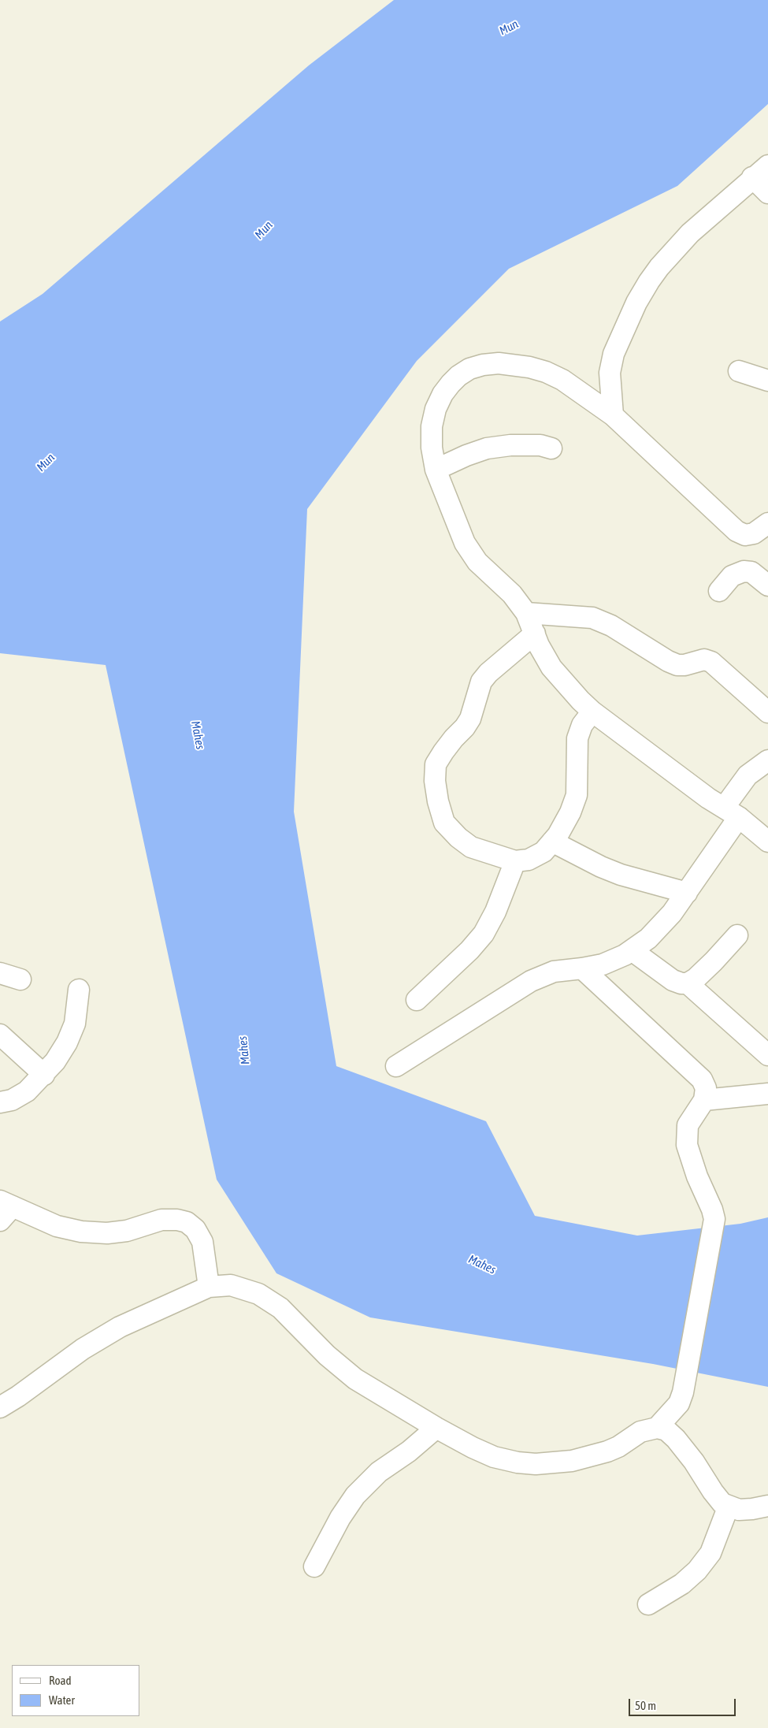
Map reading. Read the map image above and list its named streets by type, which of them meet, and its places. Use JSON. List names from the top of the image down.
{
  "water": ["Mun", "Mahes"],
  "legend": ["Road", "Water"],
  "scale_bar": "50 m"
}
